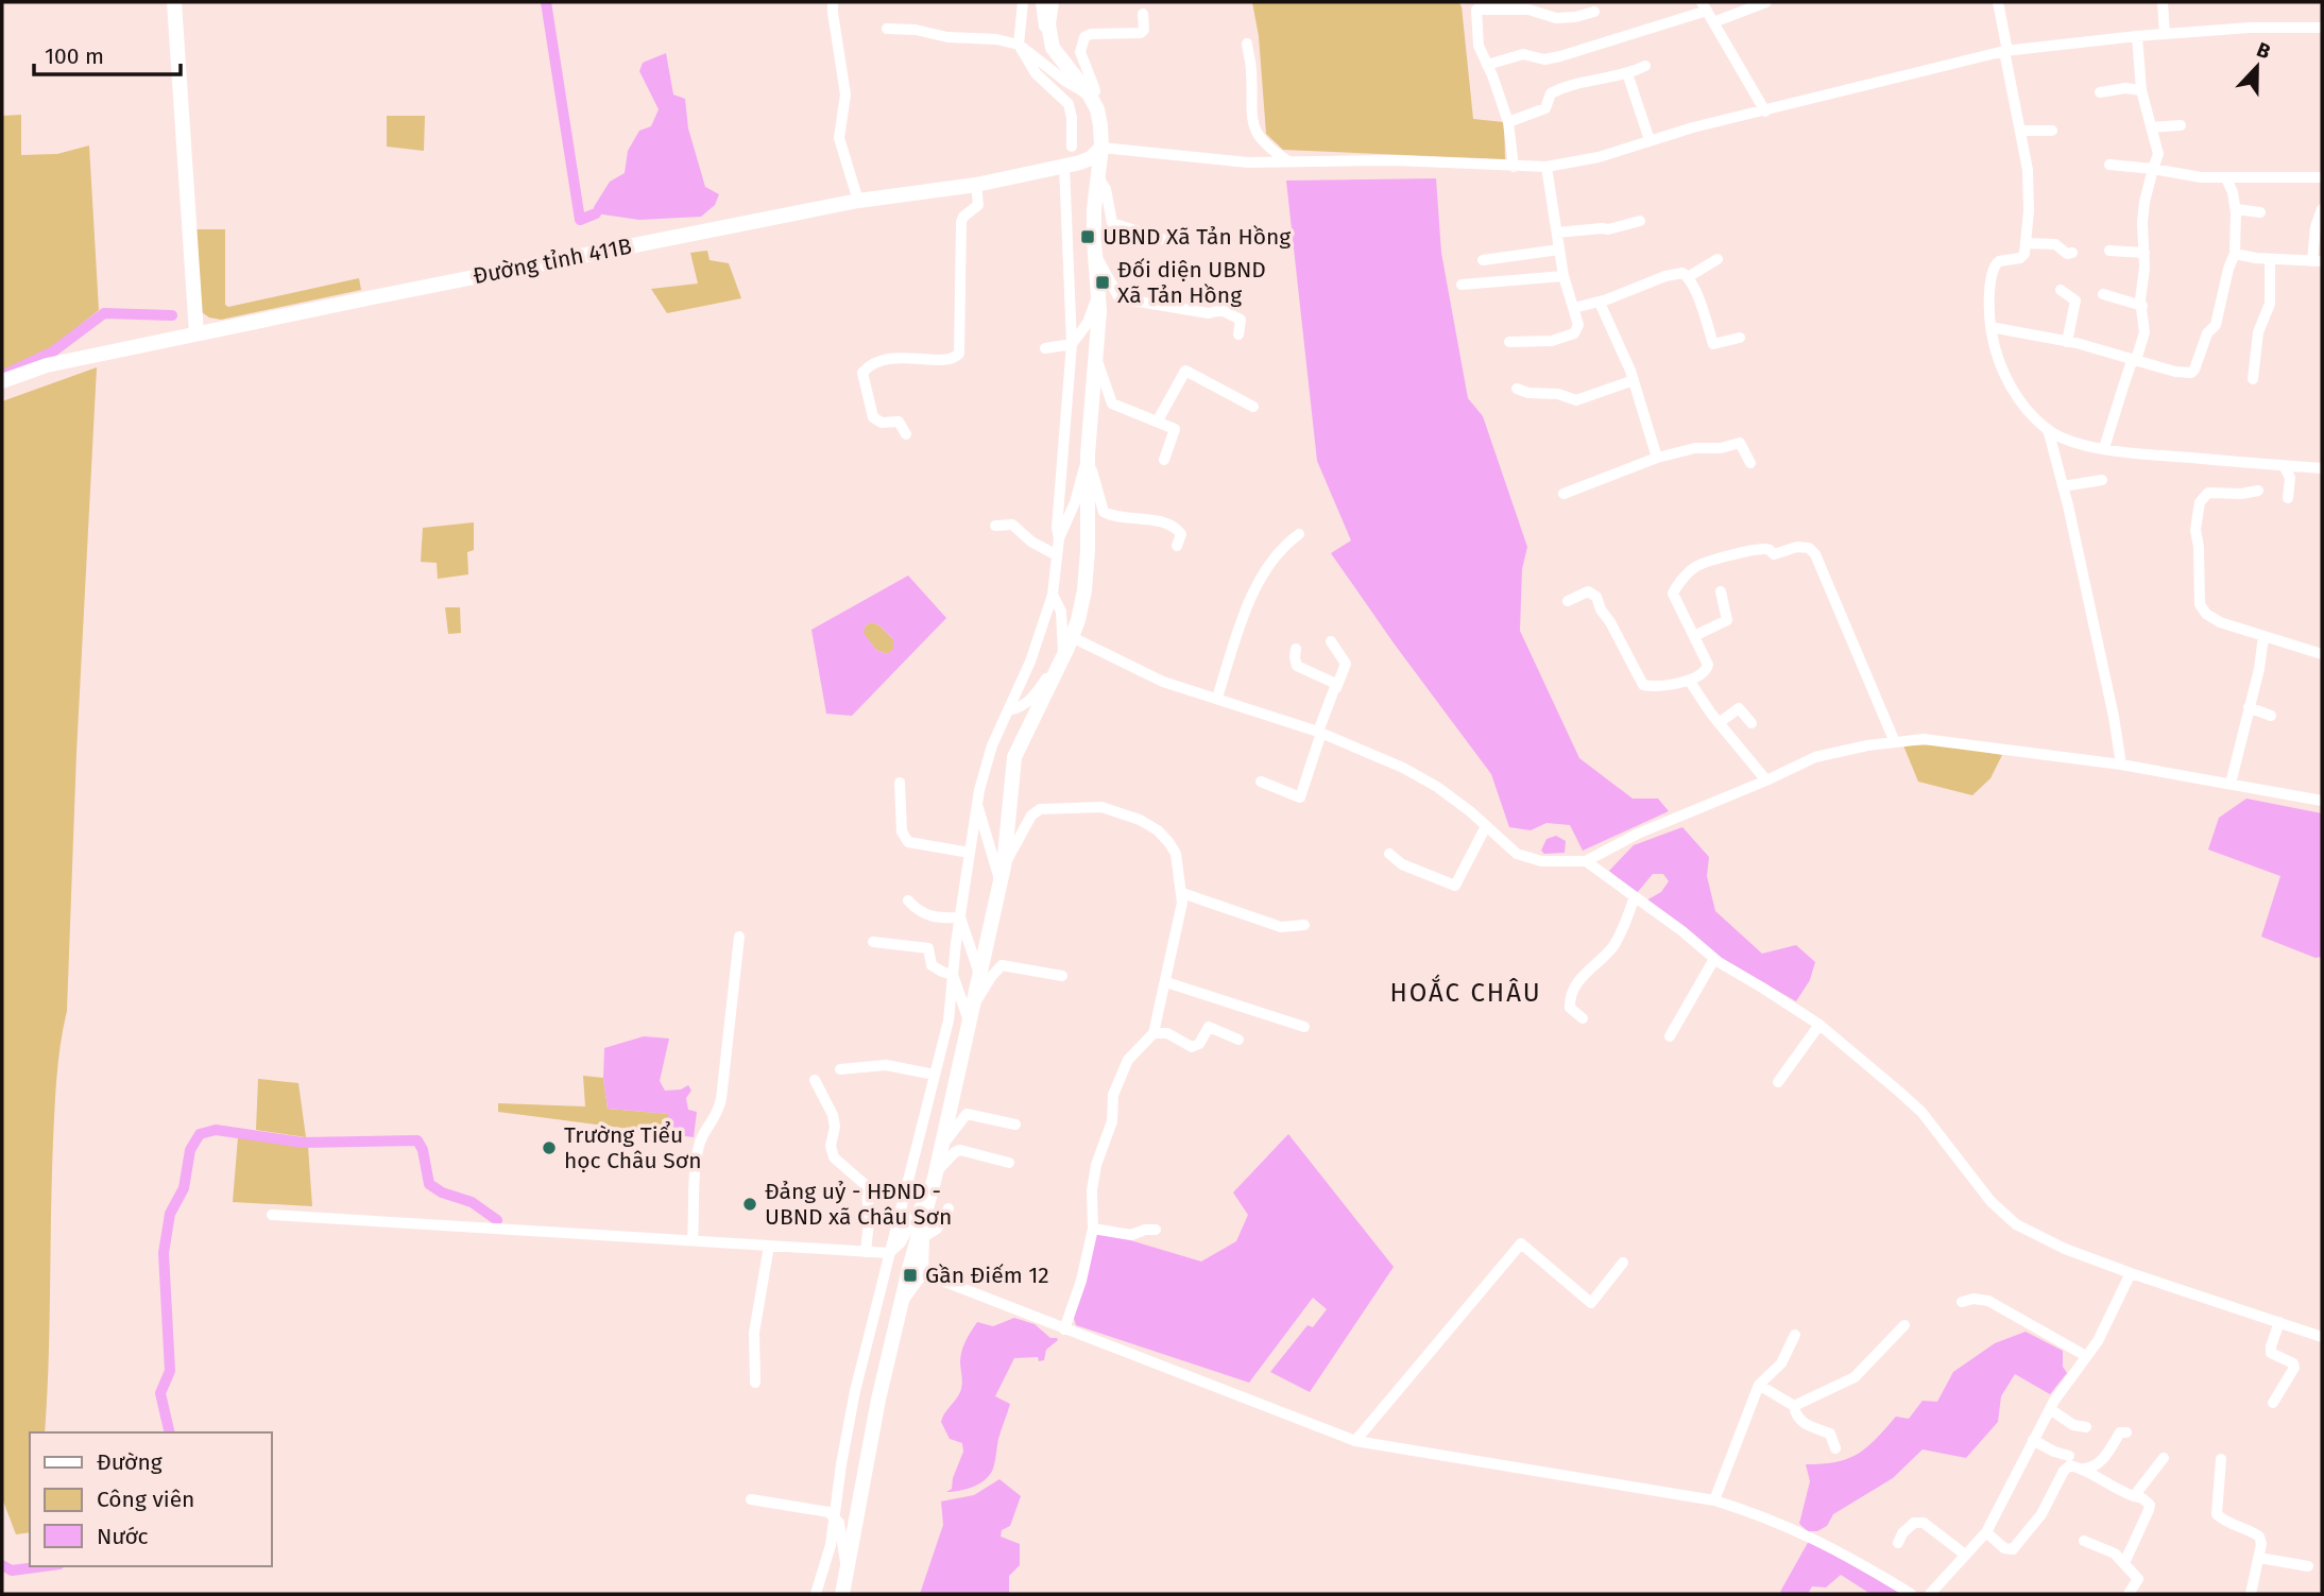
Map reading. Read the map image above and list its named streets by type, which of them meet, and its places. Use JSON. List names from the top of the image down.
{
  "streets": {
    "main road": ["Đường tỉnh 411B"]
  },
  "districts": ["HOẮC CHÂU"],
  "places": {
    "transit": ["UBND Xã Tản Hồng", "Đối diện UBND Xã Tản Hồng", "Gần Điếm 12"],
    "other": ["Trường Tiểu học Châu Sơn", "Đảng uỷ - HĐND - UBND xã Châu Sơn"]
  },
  "legend": ["Đường", "Công viên", "Nước"],
  "scale_bar": "100 m",
  "north": "top"
}
